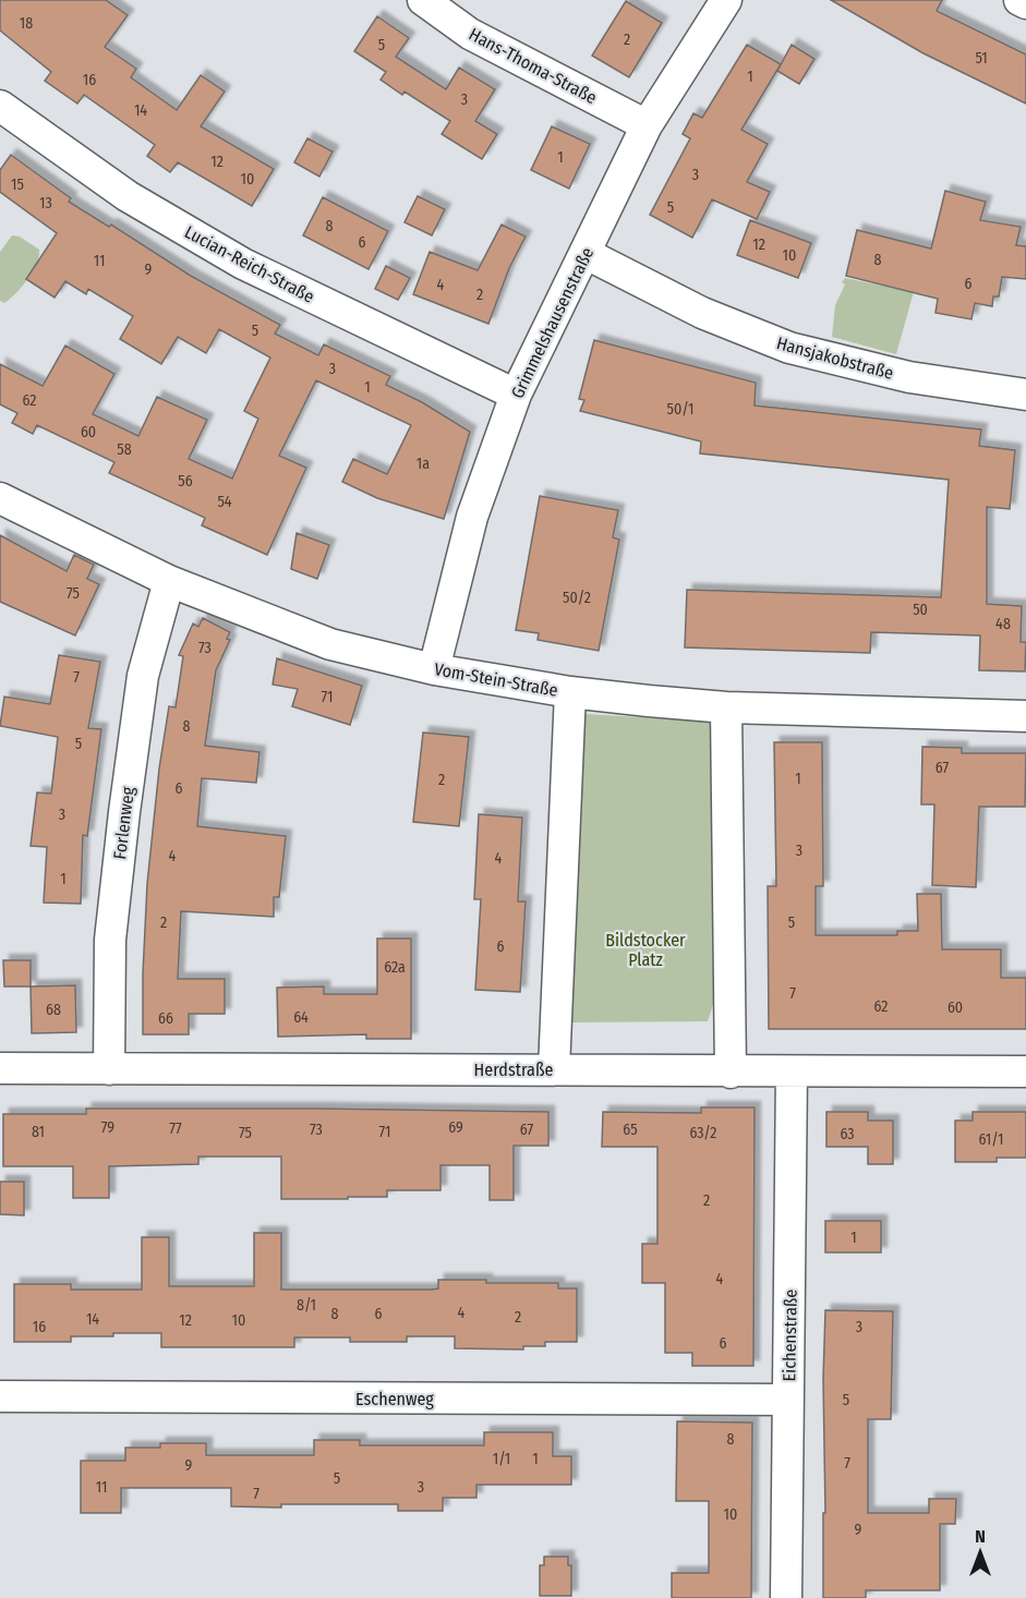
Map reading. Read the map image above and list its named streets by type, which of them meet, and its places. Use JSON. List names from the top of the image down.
{
  "streets": {
    "street": [
      "Hans-Thoma-Straße",
      "Lucian-Reich-Straße",
      "Grimmelshausenstraße",
      "Hansjakobstraße",
      "Vom-Stein-Straße",
      "Forlenweg",
      "Herdstraße",
      "Eichenstraße",
      "Eschenweg"
    ]
  },
  "crossings": [
    ["Hans-Thoma-Straße", "Grimmelshausenstraße"],
    ["Lucian-Reich-Straße", "Grimmelshausenstraße"],
    ["Grimmelshausenstraße", "Hansjakobstraße"],
    ["Grimmelshausenstraße", "Vom-Stein-Straße"],
    ["Vom-Stein-Straße", "Forlenweg"],
    ["Forlenweg", "Herdstraße"],
    ["Herdstraße", "Eichenstraße"],
    ["Eichenstraße", "Eschenweg"]
  ],
  "parks": ["Bildstocker Platz"],
  "house_numbers": [
    "18",
    "2",
    "5",
    "51",
    "1",
    "16",
    "3",
    "14",
    "1",
    "12",
    "3",
    "10",
    "15",
    "13",
    "5",
    "8",
    "6",
    "12",
    "10",
    "8",
    "11",
    "9",
    "6",
    "4",
    "2",
    "5",
    "3",
    "1",
    "62",
    "50/1",
    "60",
    "58",
    "1a",
    "56",
    "54",
    "75",
    "50/2",
    "50",
    "48",
    "73",
    "7",
    "71",
    "8",
    "5",
    "67",
    "1",
    "2",
    "6",
    "3",
    "3",
    "4",
    "4",
    "1",
    "2",
    "5",
    "6",
    "62a",
    "7",
    "62",
    "60",
    "68",
    "64",
    "66",
    "79",
    "69",
    "77",
    "73",
    "67",
    "65",
    "81",
    "71",
    "75",
    "63/2",
    "63",
    "61/1",
    "2",
    "1",
    "4",
    "8/1",
    "4",
    "8",
    "6",
    "2",
    "14",
    "12",
    "10",
    "16",
    "3",
    "6",
    "5",
    "8",
    "1/1",
    "1",
    "7",
    "9",
    "5",
    "11",
    "3",
    "7",
    "10",
    "9"
  ],
  "north": "top"
}
